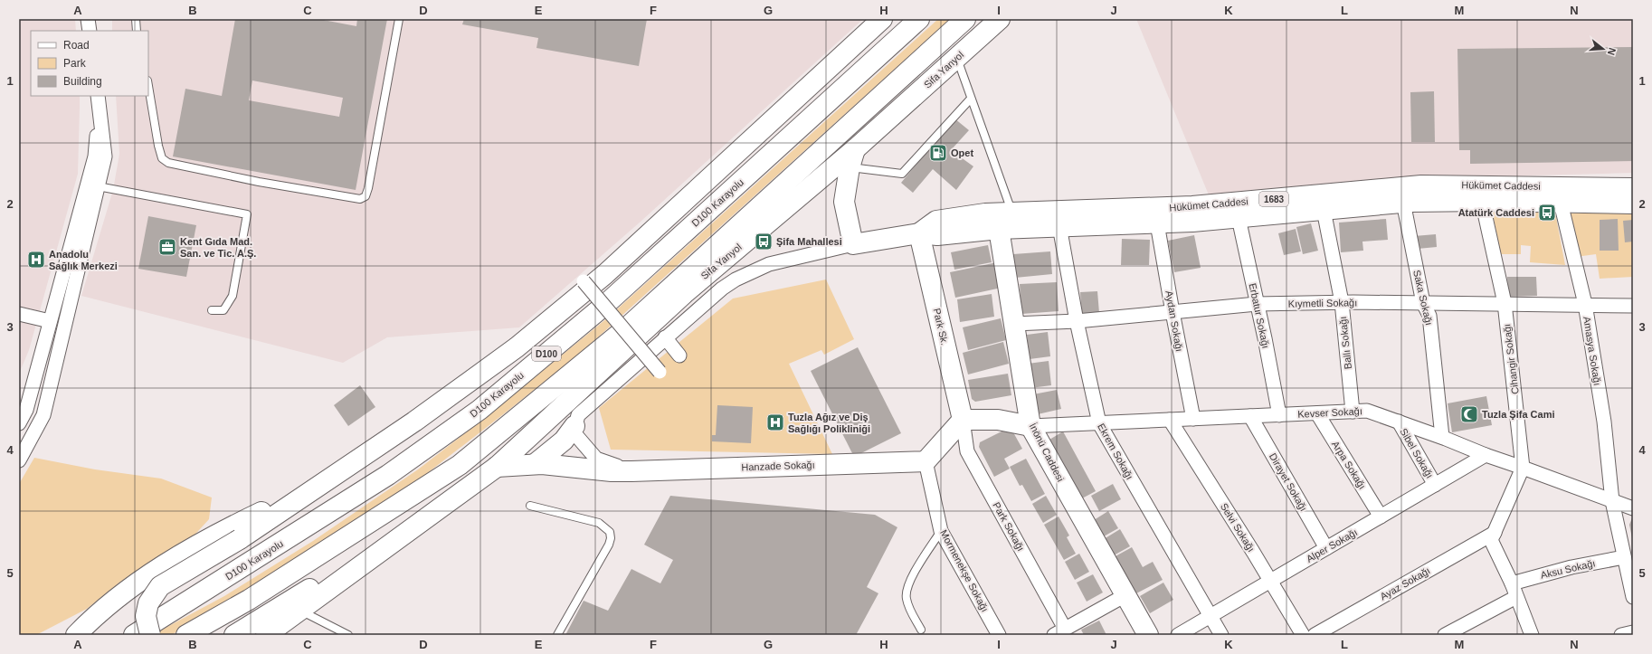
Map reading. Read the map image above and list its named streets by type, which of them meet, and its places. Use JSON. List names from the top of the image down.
{
  "streets": {
    "main road": [
      "Sifa Yanyol",
      "Hükümet Caddesi",
      "1683",
      "D100 Karayolu",
      "Park Sk.",
      "D100",
      "İnönü Caddesi",
      "Hanzade Sokağı"
    ],
    "street": [
      "Saka Sokağı",
      "Kıymetli Sokağı",
      "Erbatur Sokağı",
      "Aydan Sokağı",
      "Ballı Sokağı",
      "Amasya Sokağı",
      "Cihangir Sokağı",
      "Kevser Sokağı",
      "Ekrem Sokağı",
      "Sibel Sokağı",
      "Arpa Sokağı",
      "Dirayet Sokağı",
      "Park Sokağı",
      "Selvi Sokağı",
      "Alper Sokağı",
      "Aksu Sokağı",
      "Mormenekşe Sokağı",
      "Ayaz Sokağı"
    ]
  },
  "crossings": [
    ["Sifa Yanyol", "Hanzade Sokağı"],
    ["Hükümet Caddesi", "Saka Sokağı"],
    ["Hükümet Caddesi", "Erbatur Sokağı"],
    ["Hükümet Caddesi", "Aydan Sokağı"],
    ["Hükümet Caddesi", "Park Sk."],
    ["Hükümet Caddesi", "Ballı Sokağı"],
    ["Hükümet Caddesi", "Amasya Sokağı"],
    ["Hükümet Caddesi", "Cihangir Sokağı"],
    ["Hükümet Caddesi", "Ekrem Sokağı"],
    ["Hükümet Caddesi", "İnönü Caddesi"],
    ["Saka Sokağı", "Kıymetli Sokağı"],
    ["Saka Sokağı", "Kevser Sokağı"],
    ["Kıymetli Sokağı", "Erbatur Sokağı"],
    ["Kıymetli Sokağı", "Aydan Sokağı"],
    ["Kıymetli Sokağı", "Ballı Sokağı"],
    ["Kıymetli Sokağı", "Amasya Sokağı"],
    ["Kıymetli Sokağı", "Cihangir Sokağı"],
    ["Kıymetli Sokağı", "Ekrem Sokağı"],
    ["Kıymetli Sokağı", "İnönü Caddesi"],
    ["Erbatur Sokağı", "Kevser Sokağı"],
    ["Aydan Sokağı", "Kevser Sokağı"],
    ["Park Sk.", "Park Sokağı"],
    ["Ballı Sokağı", "Kevser Sokağı"],
    ["Amasya Sokağı", "Kevser Sokağı"],
    ["Amasya Sokağı", "Aksu Sokağı"],
    ["Cihangir Sokağı", "Kevser Sokağı"],
    ["Kevser Sokağı", "Ekrem Sokağı"],
    ["Kevser Sokağı", "İnönü Caddesi"],
    ["Kevser Sokağı", "Sibel Sokağı"],
    ["Kevser Sokağı", "Arpa Sokağı"],
    ["Kevser Sokağı", "Dirayet Sokağı"],
    ["Kevser Sokağı", "Selvi Sokağı"],
    ["Kevser Sokağı", "Alper Sokağı"],
    ["Ekrem Sokağı", "Alper Sokağı"],
    ["Sibel Sokağı", "Alper Sokağı"],
    ["Arpa Sokağı", "Alper Sokağı"],
    ["Hanzade Sokağı", "Mormenekşe Sokağı"],
    ["Dirayet Sokağı", "Alper Sokağı"],
    ["Selvi Sokağı", "Alper Sokağı"]
  ],
  "places": {
    "fuel station": ["Opet"],
    "bus stop": ["Atatürk Caddesi", "Şifa Mahallesi"],
    "office": ["Kent Gıda Mad. San. ve Tic. A.Ş."],
    "hospital": ["Anadolu Sağlık Merkezi", "Tuzla Ağız ve Diş Sağlığı Polikliniği"],
    "mosque": ["Tuzla Şifa Cami"]
  },
  "legend": ["Road", "Park", "Building"],
  "north": "right",
  "grid": {
    "columns": [
      "A",
      "B",
      "C",
      "D",
      "E",
      "F",
      "G",
      "H",
      "I",
      "J",
      "K",
      "L",
      "M",
      "N"
    ],
    "rows": [
      "1",
      "2",
      "3",
      "4",
      "5"
    ]
  }
}
